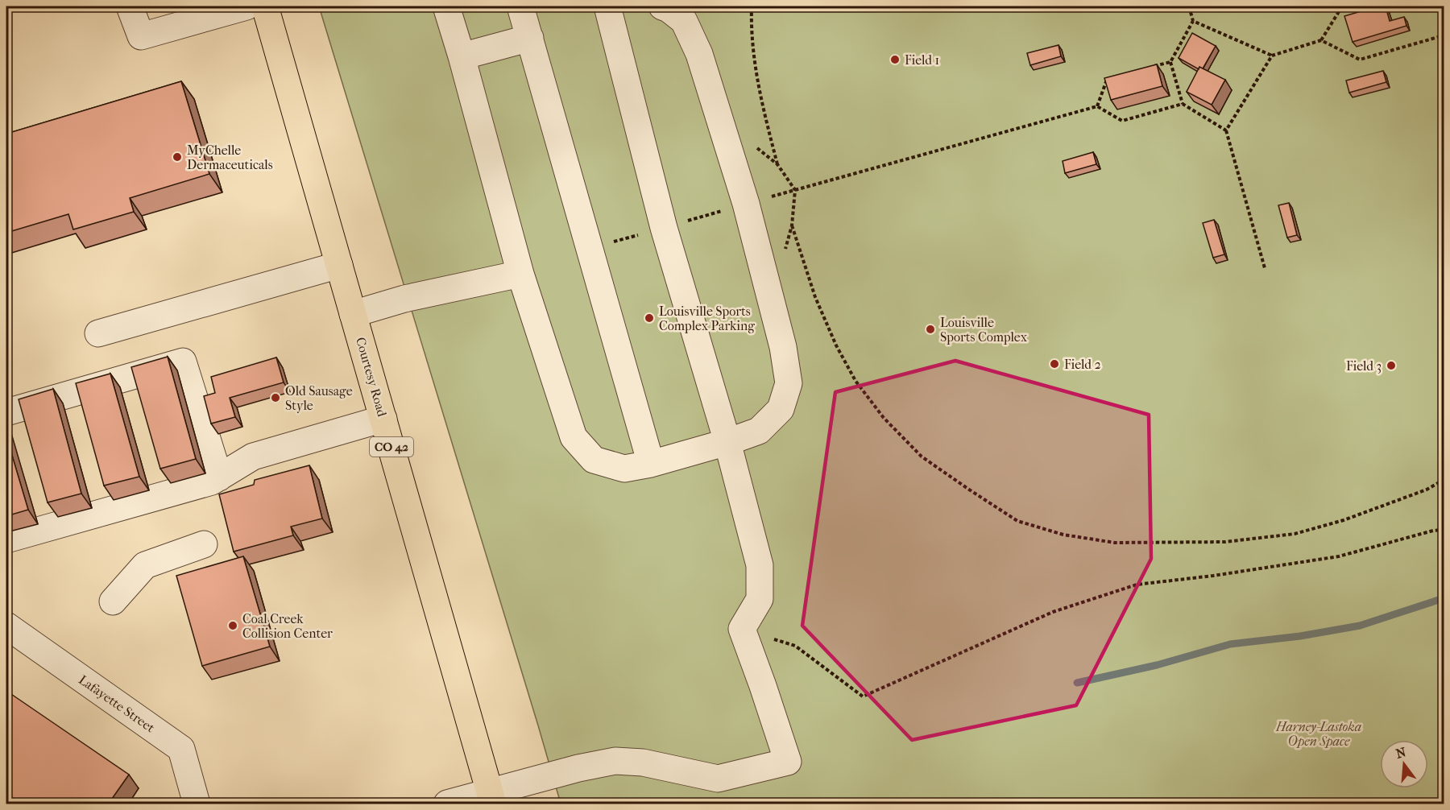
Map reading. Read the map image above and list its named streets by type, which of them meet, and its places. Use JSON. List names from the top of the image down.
{
  "streets": {
    "main road": ["Courtesy Road", "CO 42"],
    "street": ["Lafayette Street"]
  },
  "parks": ["Harney-Lastoka Open Space"],
  "places": [
    "Field 1",
    "MyChelle Dermaceuticals",
    "Louisville Sports Complex Parking",
    "Louisville Sports Complex",
    "Field 2",
    "Field 3",
    "Old Sausage Style",
    "Coal Creek Collision Center"
  ],
  "north": "top"
}
